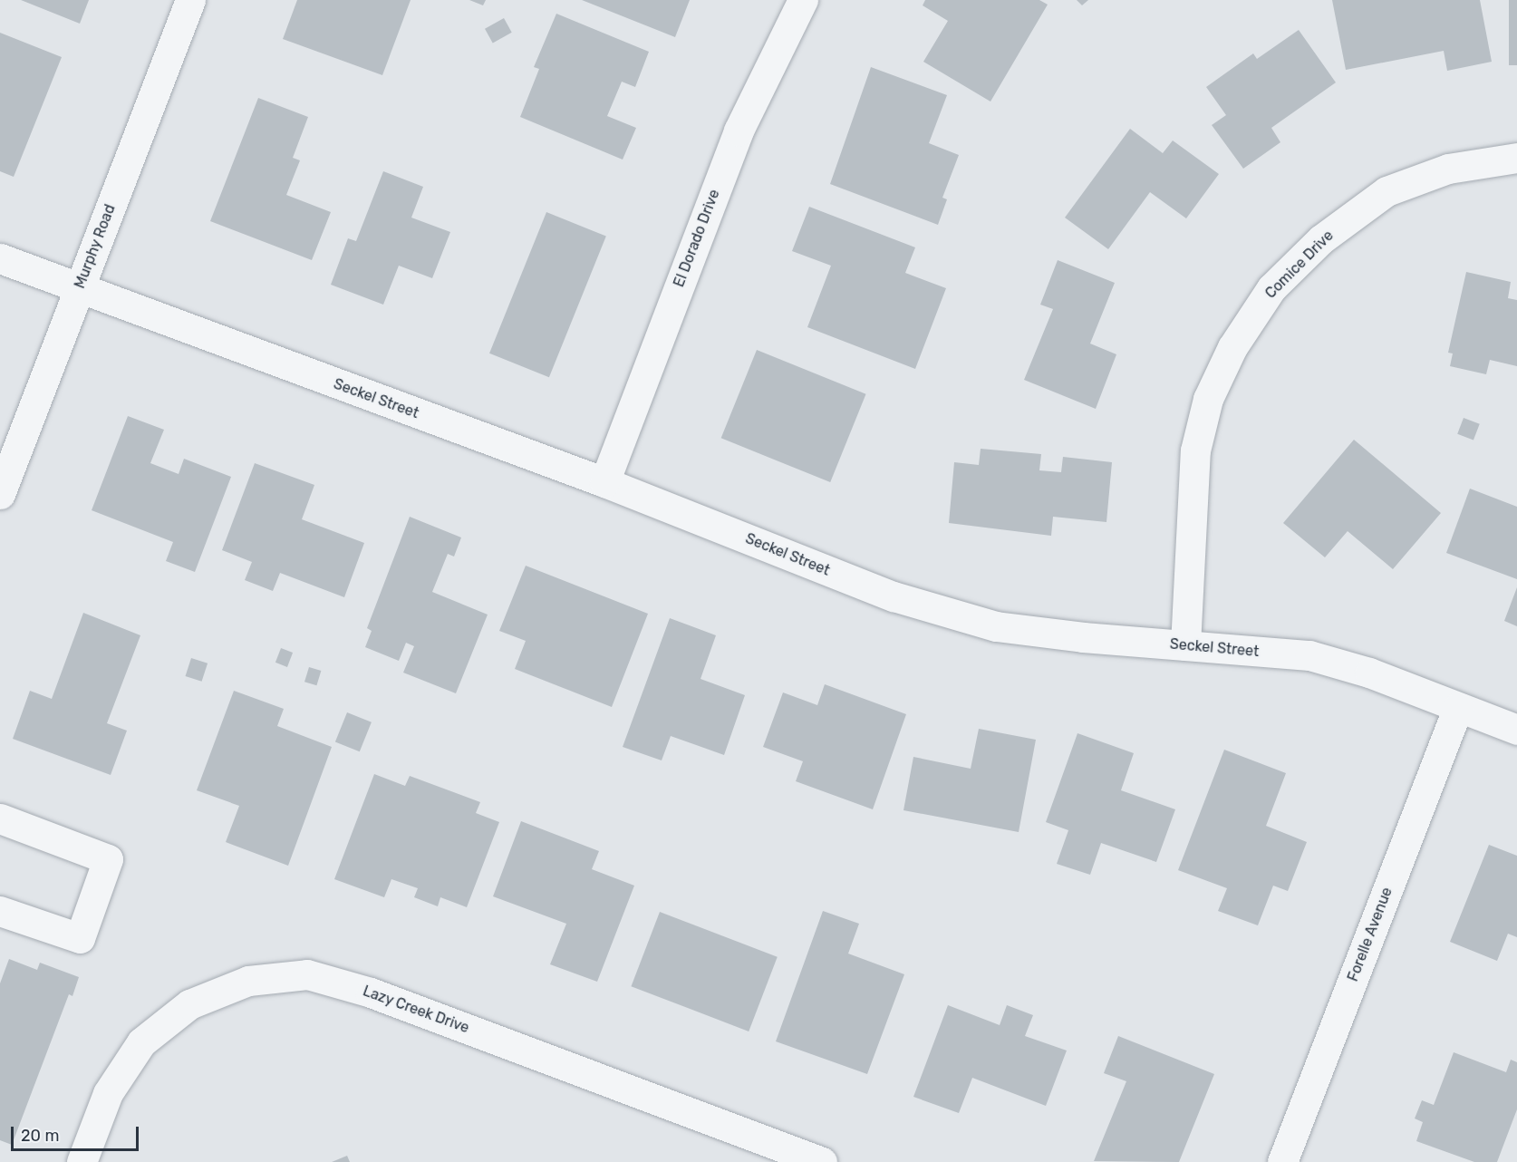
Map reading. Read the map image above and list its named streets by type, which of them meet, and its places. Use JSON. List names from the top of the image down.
{
  "streets": {
    "street": [
      "El Dorado Drive",
      "Murphy Road",
      "Comice Drive",
      "Seckel Street",
      "Forelle Avenue",
      "Lazy Creek Drive"
    ]
  },
  "crossings": [
    ["El Dorado Drive", "Seckel Street"],
    ["Murphy Road", "Seckel Street"],
    ["Comice Drive", "Seckel Street"],
    ["Seckel Street", "Forelle Avenue"]
  ],
  "scale_bar": "20 m"
}
